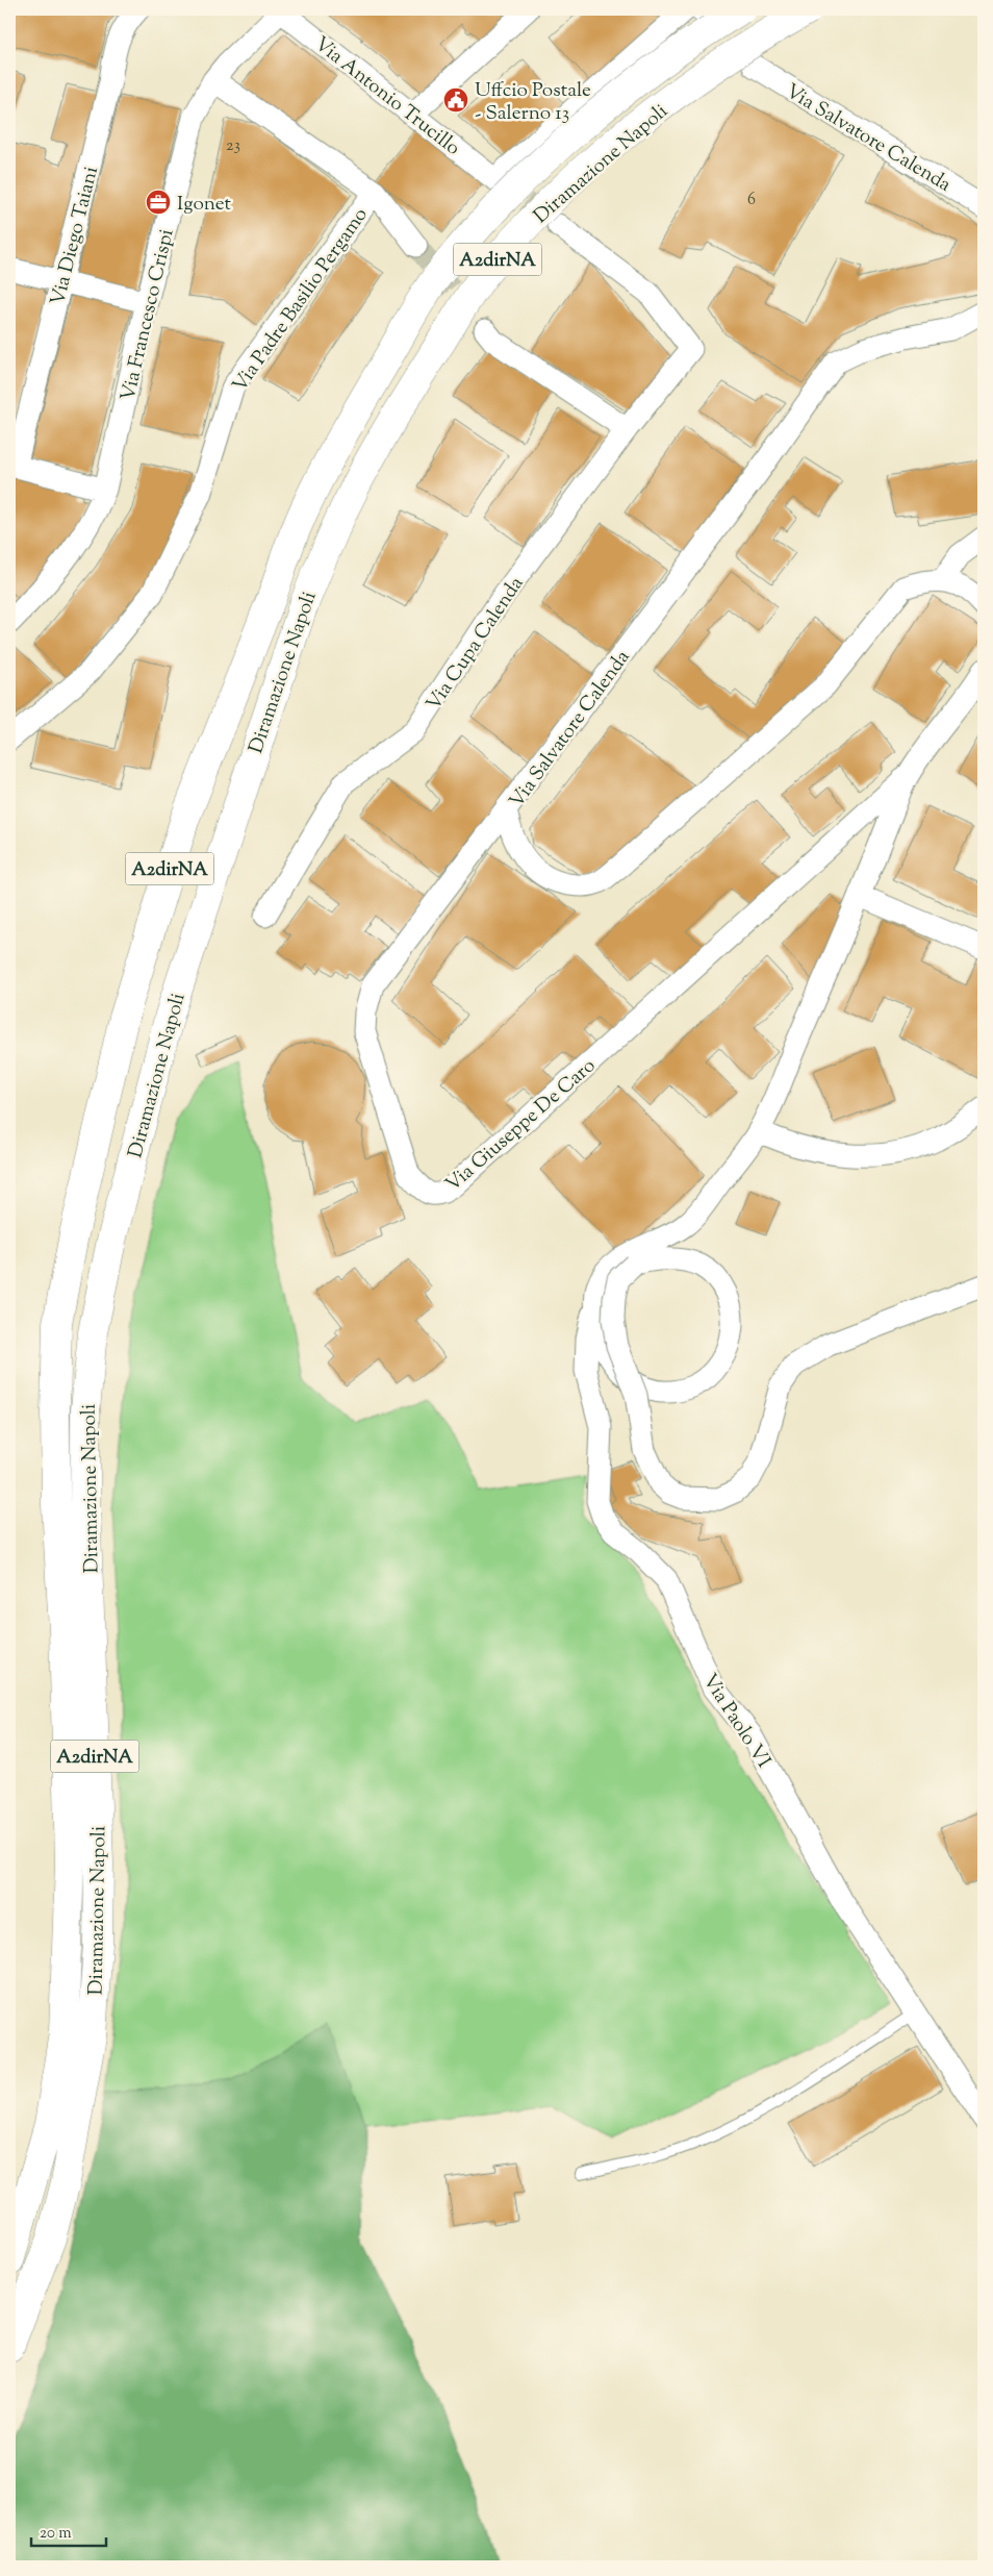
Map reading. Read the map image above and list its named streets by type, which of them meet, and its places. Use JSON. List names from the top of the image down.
{
  "streets": {
    "highway": ["Diramazione Napoli", "A2dirNA"],
    "street": [
      "Via Antonio Trucillo",
      "Via Salvatore Calenda",
      "Via Diego Taiani",
      "Via Padre Basilio Pergamo",
      "Via Francesco Crispi",
      "Via Cupa Calenda",
      "Via Giuseppe De Caro",
      "Via Paolo VI"
    ]
  },
  "crossings": [
    ["Via Antonio Trucillo", "Via Francesco Crispi"],
    ["Via Salvatore Calenda", "Via Giuseppe De Caro"]
  ],
  "places": {
    "public building": ["Uffcio Postale - Salerno 13"],
    "office": ["Igonet"]
  },
  "house_numbers": ["23", "6"],
  "scale_bar": "20 m"
}
